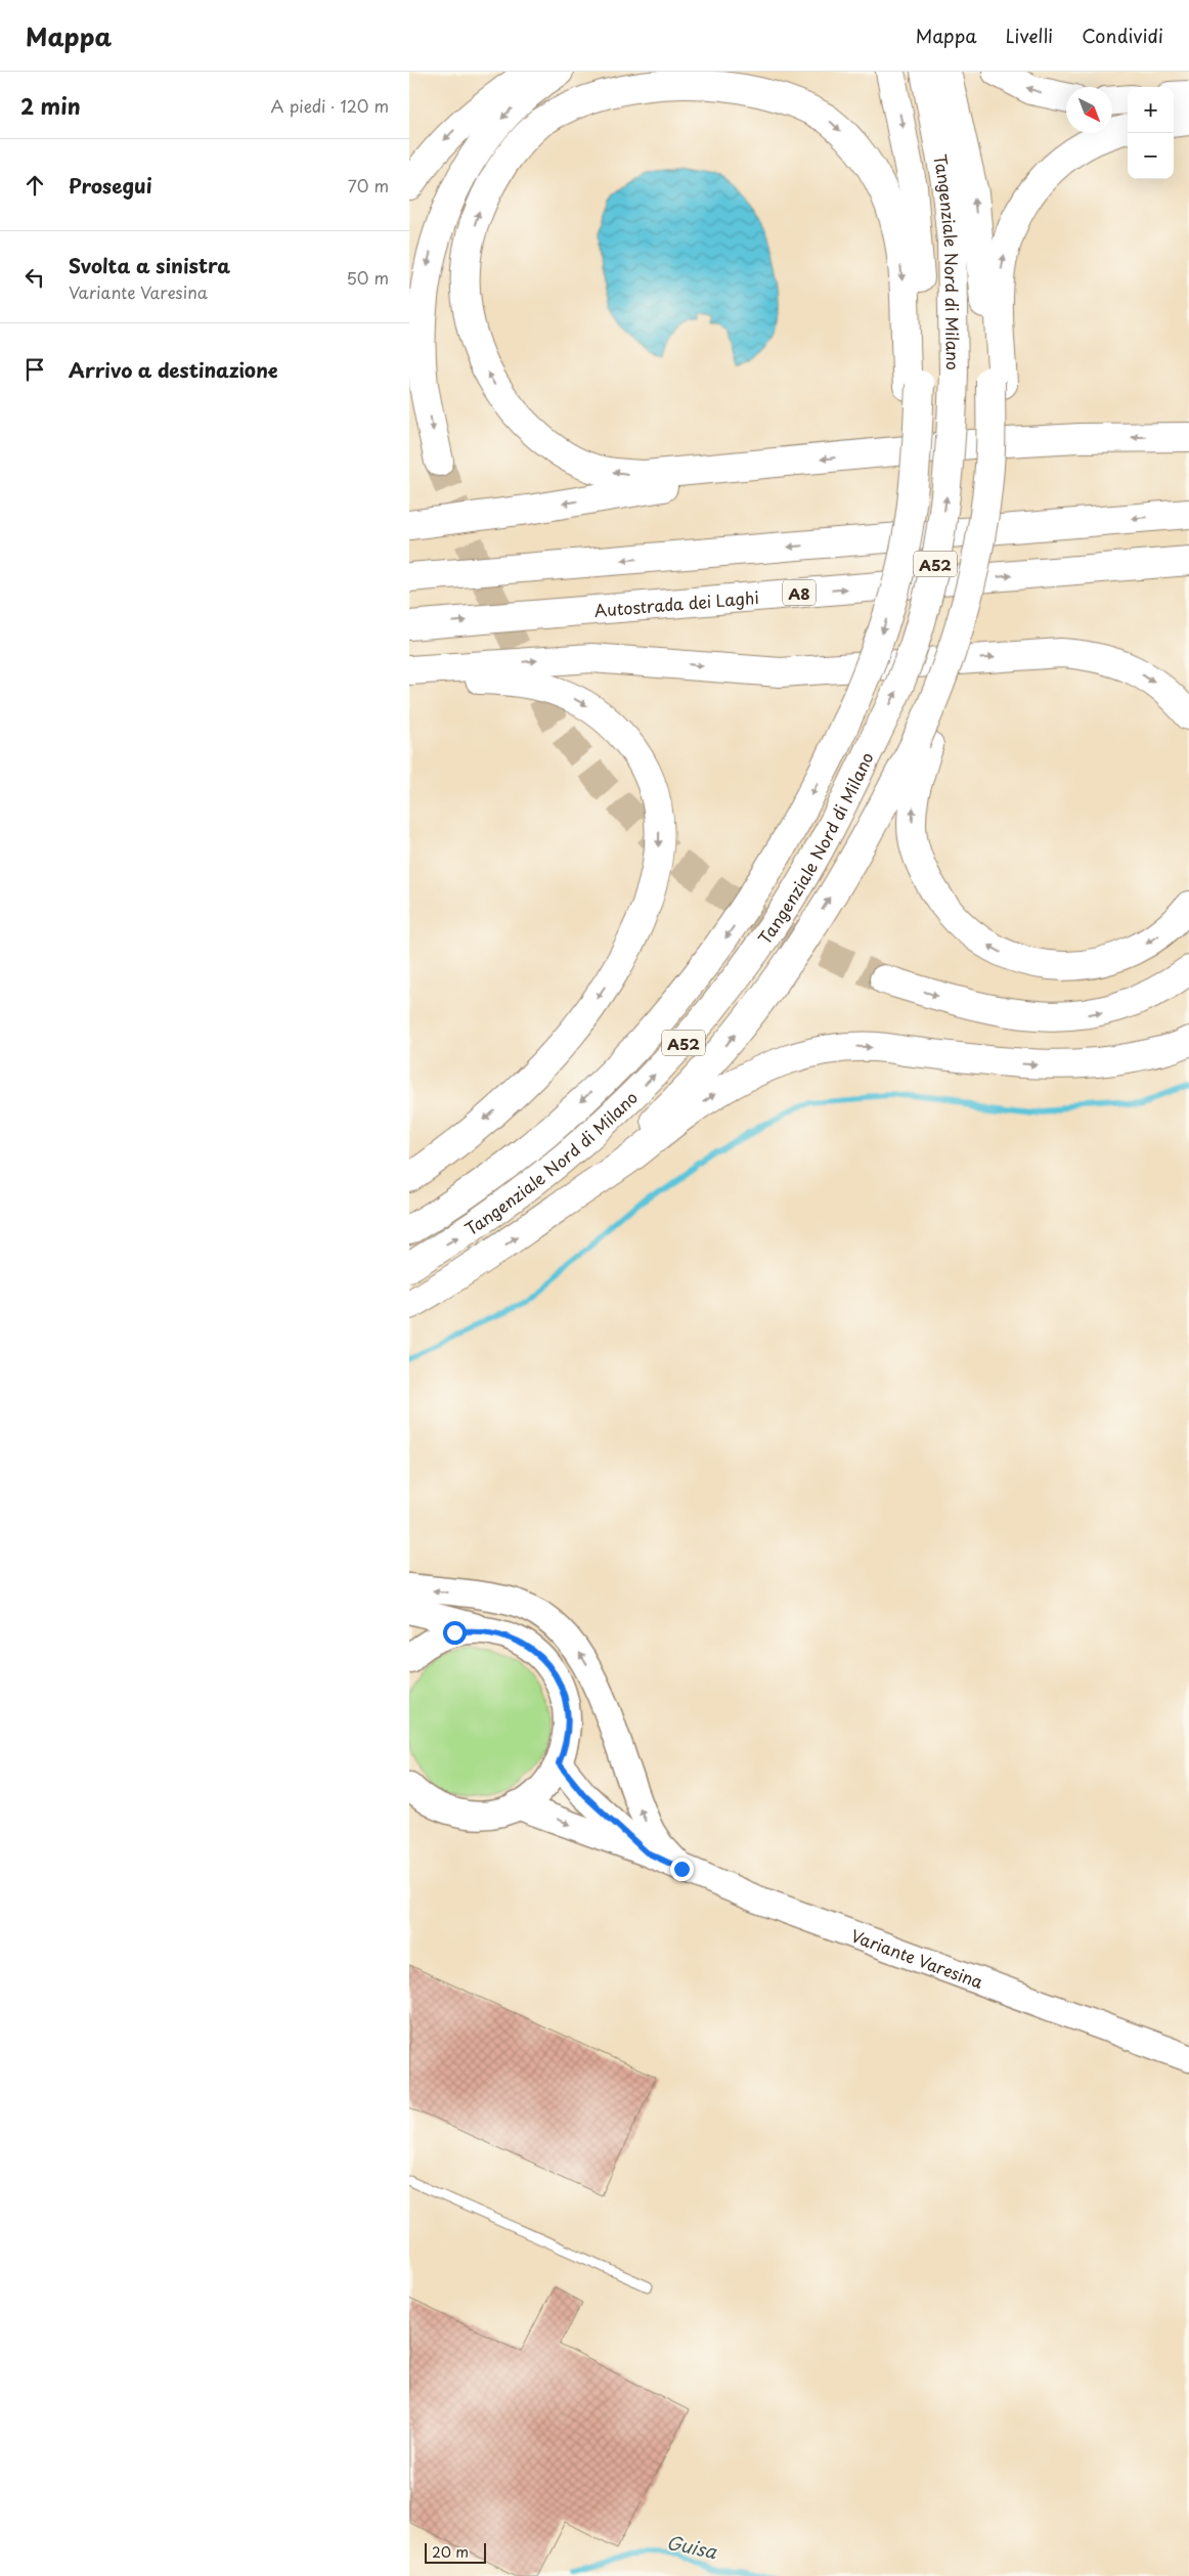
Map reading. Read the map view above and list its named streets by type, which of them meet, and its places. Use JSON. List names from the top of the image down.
{
  "streets": {
    "highway": [
      "Tangenziale Nord di Milano",
      "A52",
      "A8",
      "Autostrada dei Laghi"
    ],
    "main road": ["Variante Varesina"]
  },
  "water": ["Guisa"],
  "scale_bar": "20 m",
  "north": "bottom right",
  "page": {
    "header": "Mappa",
    "nav": ["Mappa", "Livelli", "Condividi"],
    "heading": ["2 min", "A piedi · 120 m"],
    "map_buttons": ["+", "−"],
    "list": [
      ["Prosegui", "70 m"],
      ["Svolta a sinistra", "Variante Varesina", "50 m"],
      "Arrivo a destinazione"
    ],
    "scale": "20 m"
  }
}
